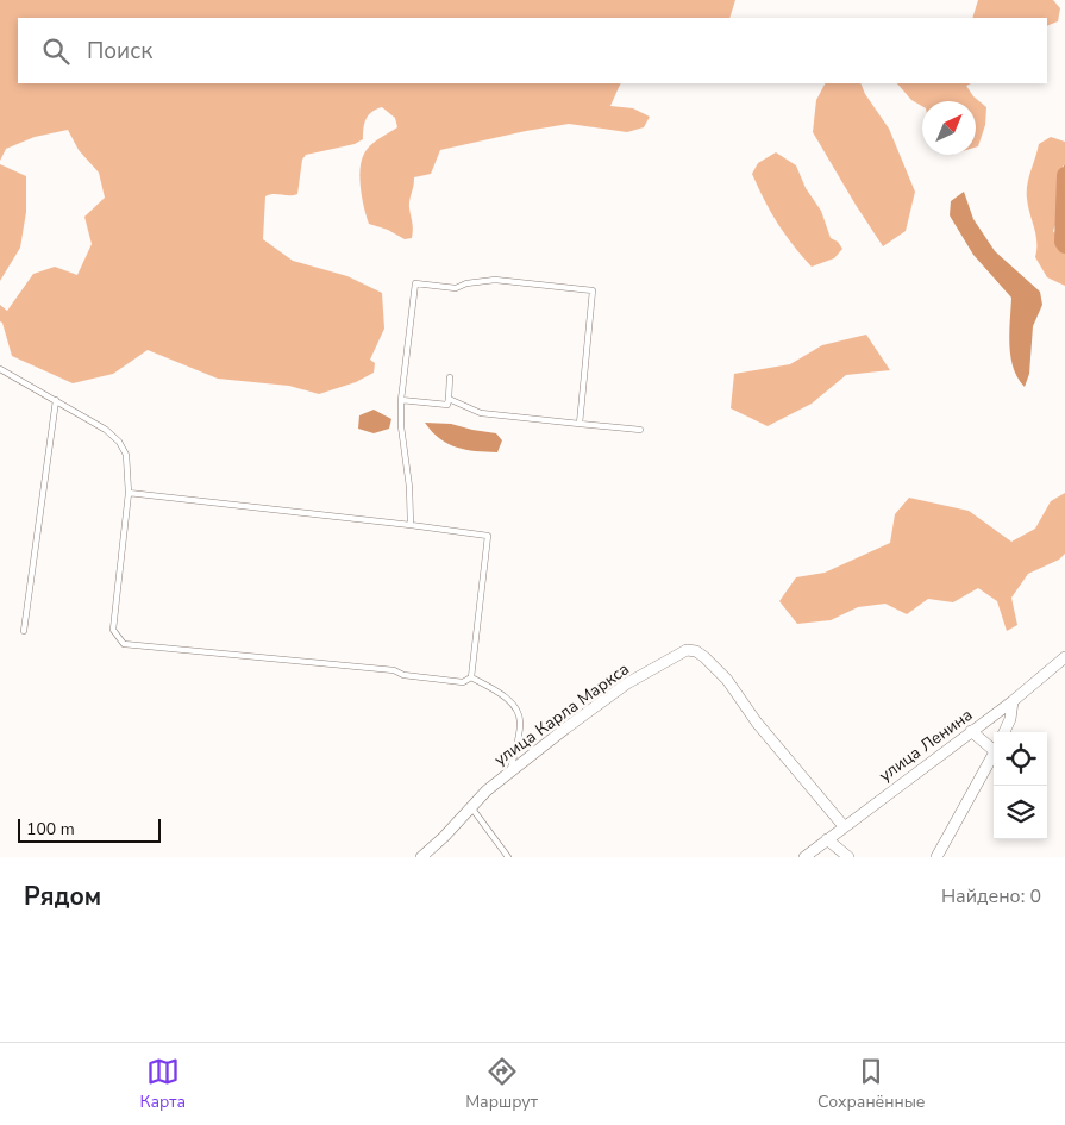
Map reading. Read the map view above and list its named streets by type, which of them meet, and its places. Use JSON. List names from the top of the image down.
{
  "streets": {
    "street": ["улица Карла Маркса", "улица Ленина"]
  },
  "crossings": [
    ["улица Карла Маркса", "улица Ленина"]
  ],
  "scale_bar": "100 m",
  "north": "top right",
  "page": {
    "search": "Поиск",
    "scale": "100 m",
    "heading": ["Рядом", "Найдено: 0"],
    "nav": ["Карта", "Маршрут", "Сохранённые"]
  }
}
